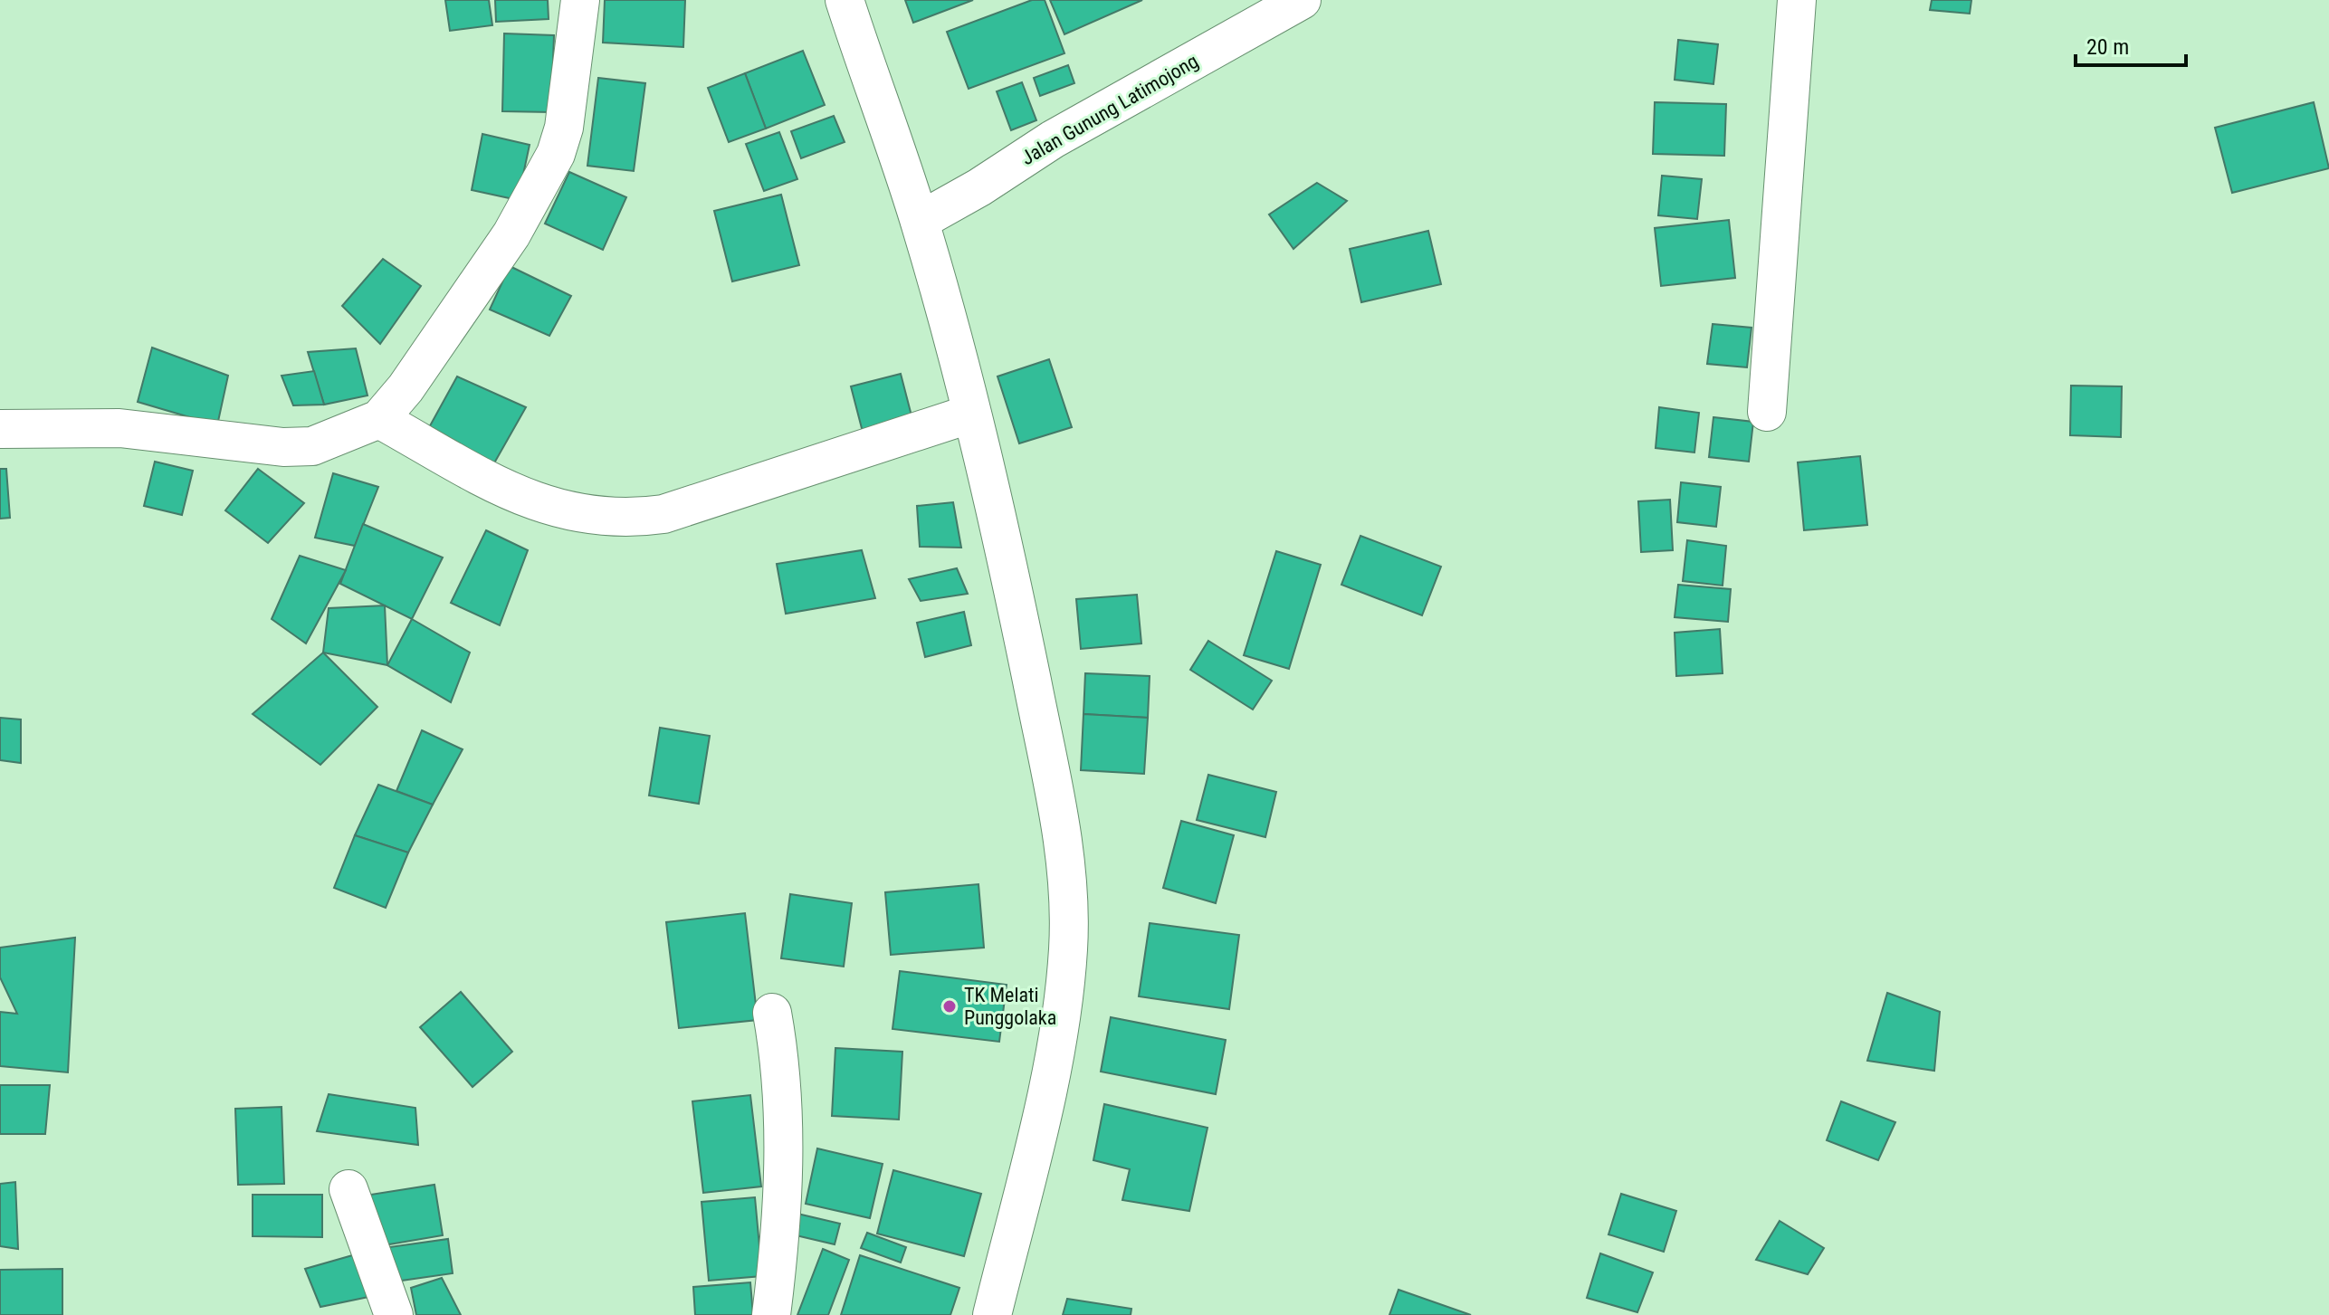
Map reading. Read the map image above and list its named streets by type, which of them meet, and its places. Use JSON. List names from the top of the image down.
{
  "streets": {
    "street": ["Jalan Gunung Latimojong"]
  },
  "places": ["TK Melati Punggolaka"],
  "scale_bar": "20 m"
}
